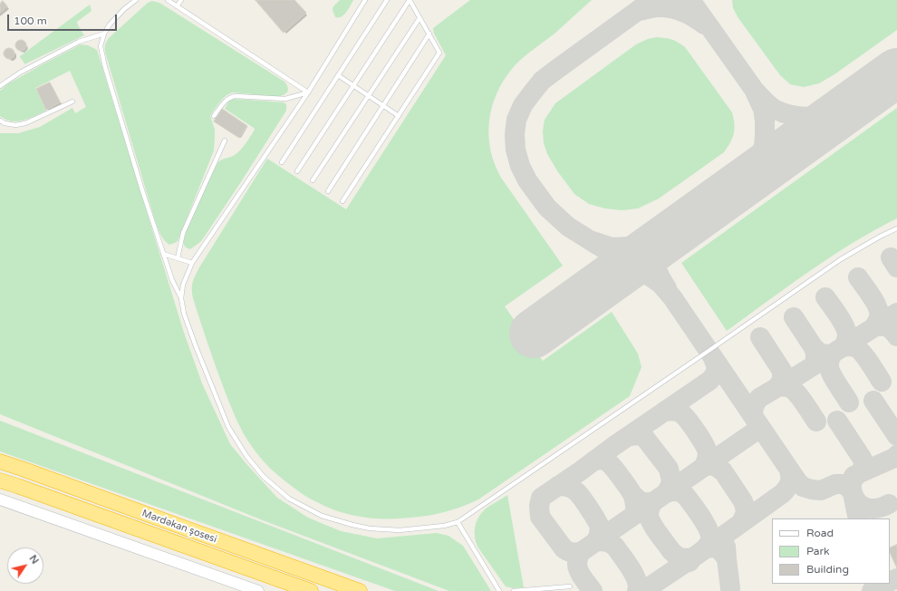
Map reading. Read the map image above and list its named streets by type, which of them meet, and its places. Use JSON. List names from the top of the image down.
{
  "streets": {
    "highway": ["Mərdəkan şosesi"]
  },
  "legend": ["Road", "Park", "Building"],
  "scale_bar": "100 m",
  "north": "top right"
}
